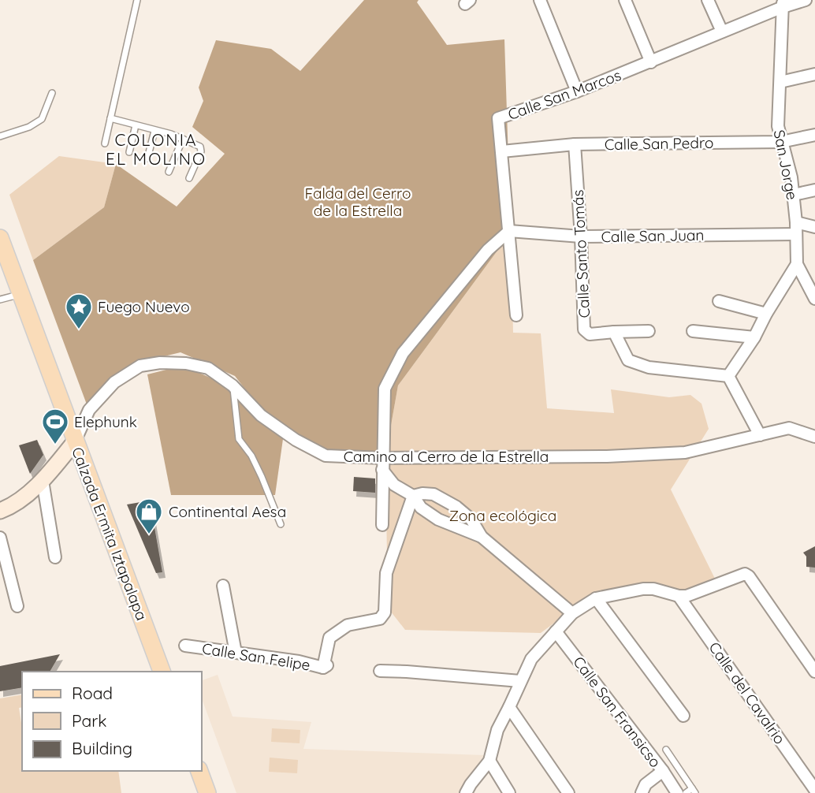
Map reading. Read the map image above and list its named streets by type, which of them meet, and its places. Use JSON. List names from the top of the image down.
{
  "streets": {
    "main road": ["Calzada Ermita Iztapalapa"],
    "street": [
      "Calle San Marcos",
      "Calle San Pedro",
      "San Jorge",
      "Calle San Juan",
      "Calle Santo Tomás",
      "Camino al Cerro de la Estrella",
      "Calle San Felipe",
      "Calle del Cavalrio",
      "Calle San Fransicso"
    ]
  },
  "crossings": [
    ["Calle San Marcos", "Calle San Pedro"],
    ["Calle San Marcos", "San Jorge"],
    ["Calle San Marcos", "Calle San Juan"],
    ["Calle San Pedro", "San Jorge"],
    ["Calle San Pedro", "Calle Santo Tomás"],
    ["San Jorge", "Calle San Juan"],
    ["Calle San Juan", "Calle Santo Tomás"],
    ["Camino al Cerro de la Estrella", "Calzada Ermita Iztapalapa"]
  ],
  "districts": ["COLONIA EL MOLINO"],
  "parks": ["Falda del Cerro de la Estrella", "Zona ecológica"],
  "places": {
    "place": ["Fuego Nuevo"],
    "sports": ["Elephunk"],
    "shop": ["Continental Aesa"]
  },
  "legend": ["Road", "Park", "Building"]
}
